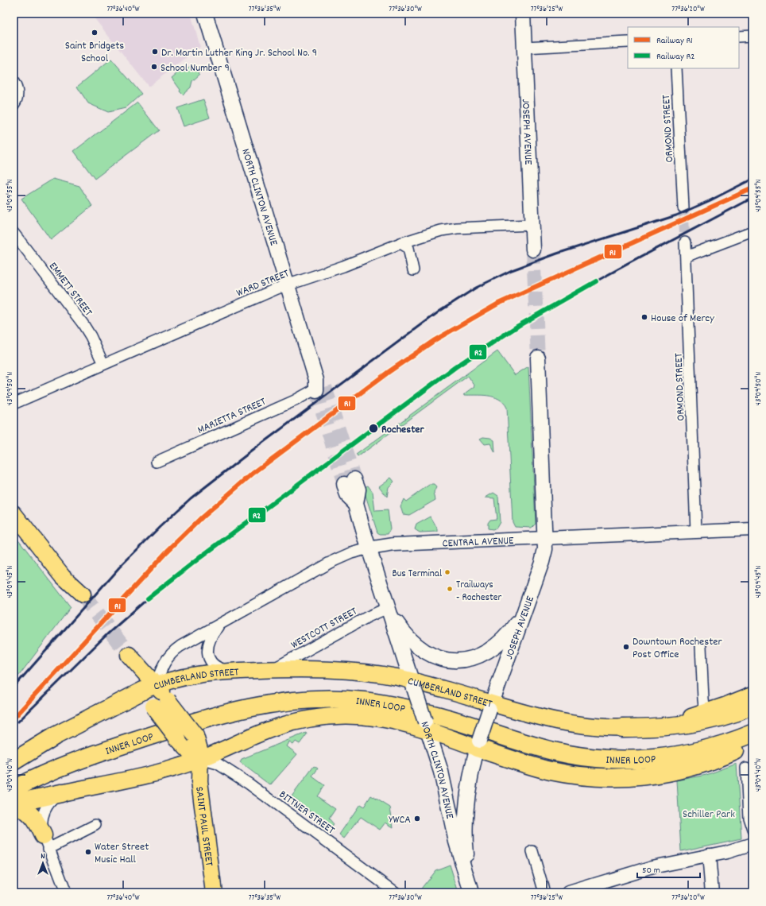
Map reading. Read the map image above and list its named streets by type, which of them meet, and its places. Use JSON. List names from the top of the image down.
{
  "streets": {
    "highway": ["INNER LOOP"],
    "main road": [
      "JOSEPH AVENUE",
      "NORTH CLINTON AVENUE",
      "CUMBERLAND STREET",
      "SAINT PAUL STREET"
    ],
    "street": [
      "ORMOND STREET",
      "WARD STREET",
      "EMMETT STREET",
      "MARIETTA STREET",
      "CENTRAL AVENUE",
      "WESTCOTT STREET",
      "BITTNER STREET"
    ]
  },
  "crossings": [
    ["ORMOND STREET", "CENTRAL AVENUE"],
    ["JOSEPH AVENUE", "NORTH CLINTON AVENUE"],
    ["JOSEPH AVENUE", "WARD STREET"],
    ["JOSEPH AVENUE", "CENTRAL AVENUE"],
    ["JOSEPH AVENUE", "CUMBERLAND STREET"],
    ["NORTH CLINTON AVENUE", "WARD STREET"],
    ["NORTH CLINTON AVENUE", "MARIETTA STREET"],
    ["NORTH CLINTON AVENUE", "CENTRAL AVENUE"],
    ["NORTH CLINTON AVENUE", "WESTCOTT STREET"],
    ["NORTH CLINTON AVENUE", "CUMBERLAND STREET"],
    ["WARD STREET", "EMMETT STREET"],
    ["CENTRAL AVENUE", "CUMBERLAND STREET"],
    ["CENTRAL AVENUE", "SAINT PAUL STREET"],
    ["WESTCOTT STREET", "CUMBERLAND STREET"],
    ["CUMBERLAND STREET", "SAINT PAUL STREET"],
    ["BITTNER STREET", "SAINT PAUL STREET"]
  ],
  "parks": ["Schiller Park"],
  "places": [
    "Saint Bridgets School",
    "Dr. Martin Luther King Jr. School No. 9",
    "School Number 9",
    "House of Mercy",
    "Rochester",
    "Bus Terminal",
    "Trailways - Rochester",
    "Downtown Rochester Post Office",
    "YWCA",
    "Water Street Music Hall"
  ],
  "lines": ["rail line R1", "rail line R2"],
  "legend": ["Railway R1", "Railway R2"],
  "scale_bar": "50 m",
  "north": "top",
  "coordinates": [
    "77°36'40\"W",
    "77°36'35\"W",
    "77°36'30\"W",
    "77°36'25\"W",
    "77°36'20\"W",
    "43°09'55\"N",
    "43°09'50\"N",
    "43°09'45\"N",
    "43°09'40\"N"
  ]
}
